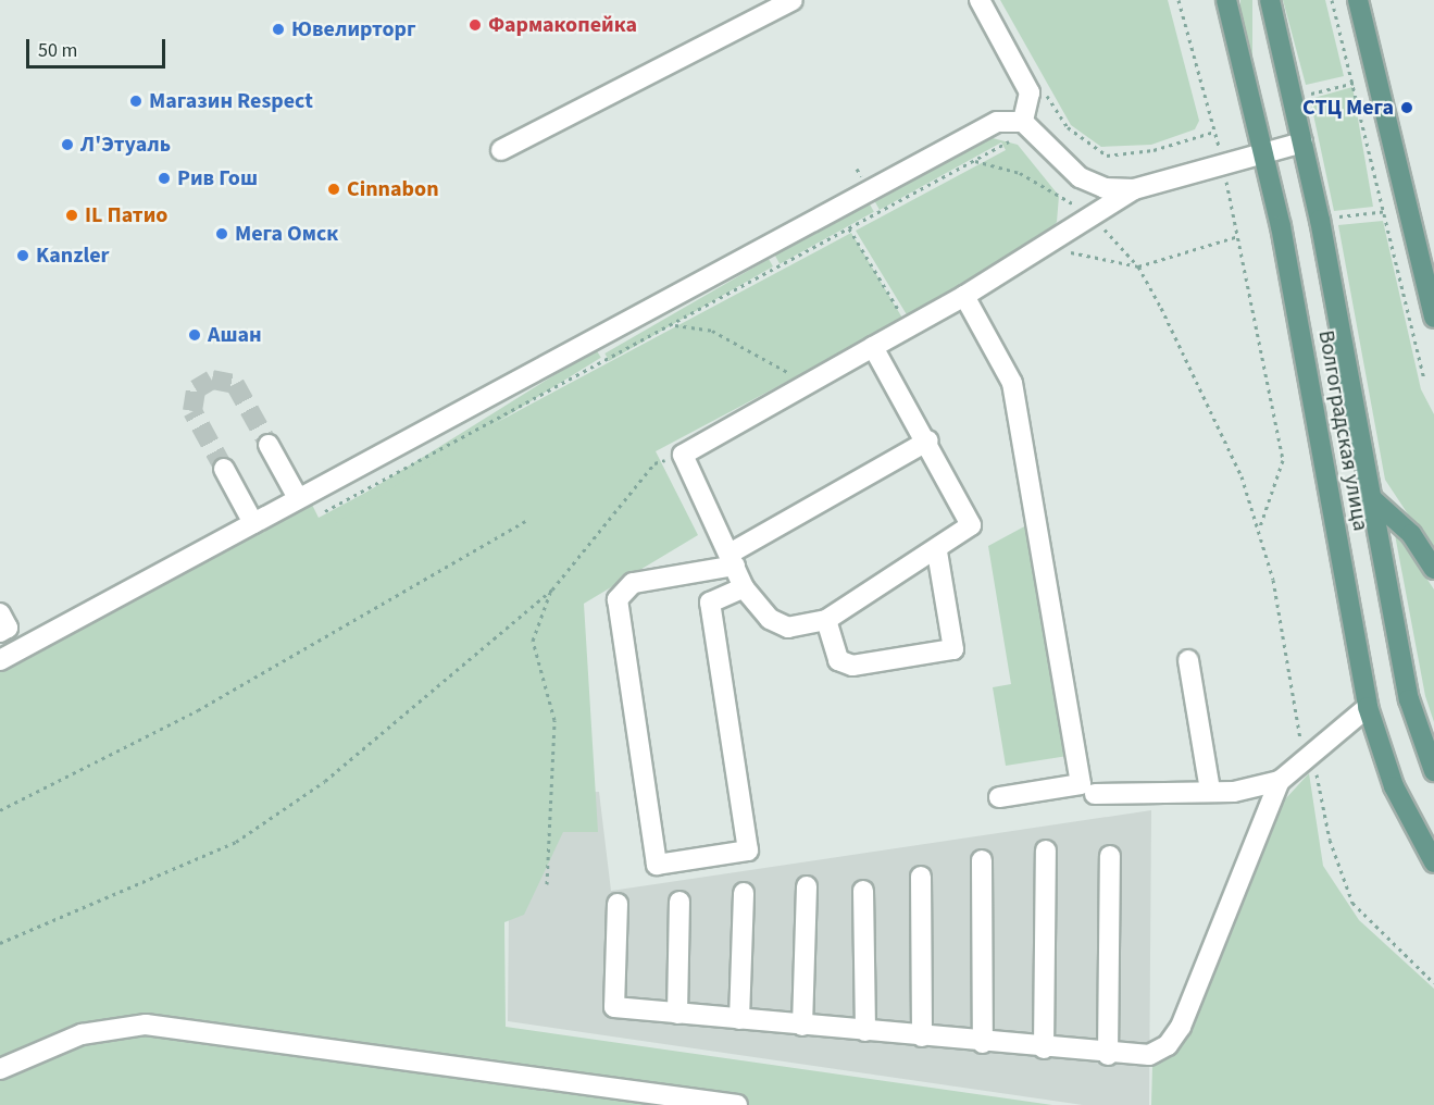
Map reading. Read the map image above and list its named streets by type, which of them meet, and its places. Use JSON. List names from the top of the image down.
{
  "streets": {
    "main road": ["Волгоградская улица"]
  },
  "places": [
    "Фармакопейка",
    "Ювелирторг",
    "Магазин Respect",
    "СТЦ Мега",
    "Л'Этуаль",
    "Рив Гош",
    "Cinnabon",
    "IL Патио",
    "Мега Омск",
    "Kanzler",
    "Ашан"
  ],
  "scale_bar": "50 m"
}
